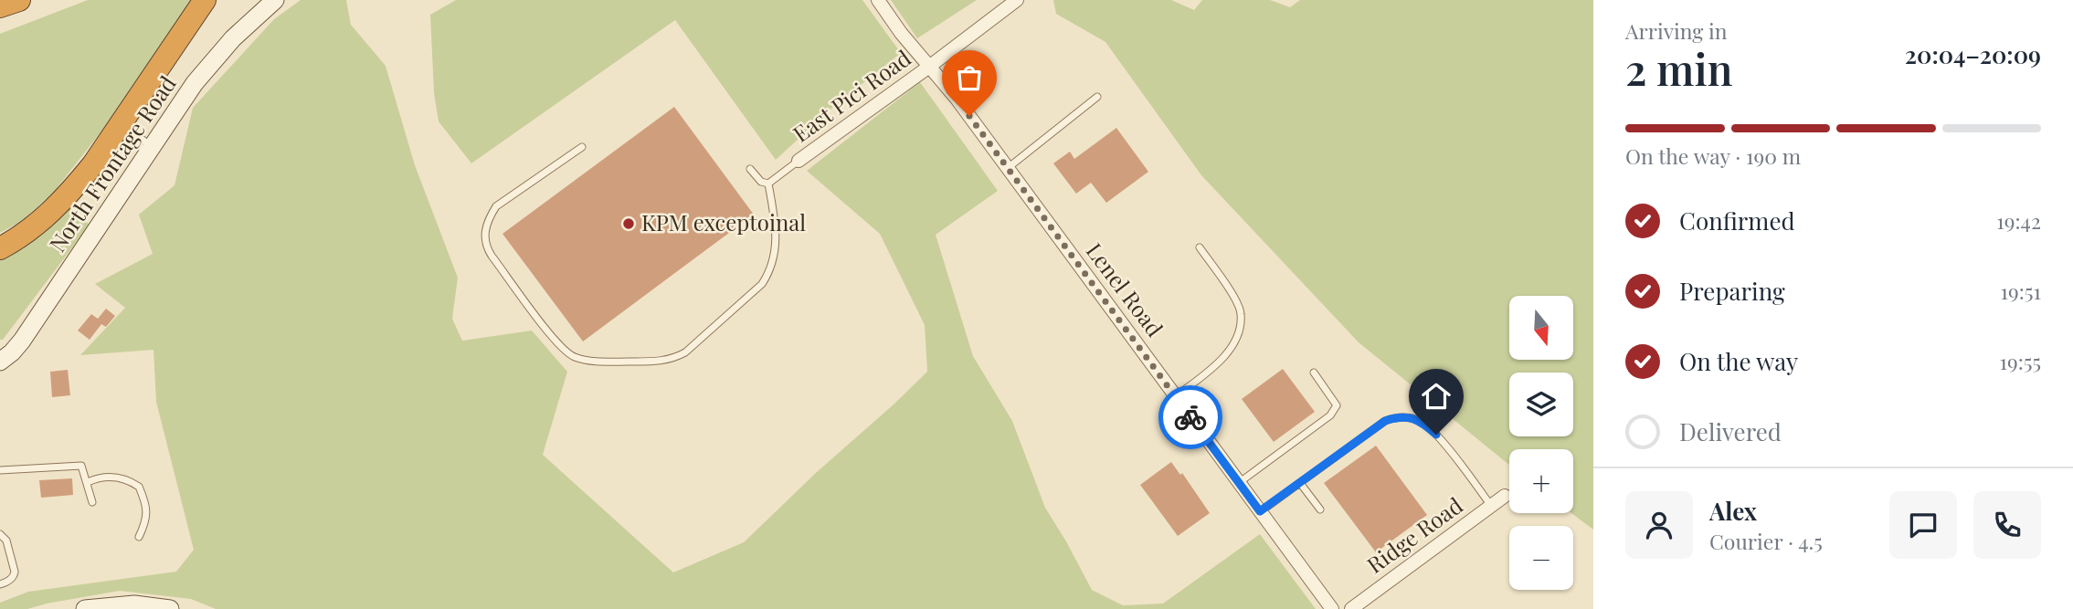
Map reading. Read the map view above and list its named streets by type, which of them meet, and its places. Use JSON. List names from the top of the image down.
{
  "streets": {
    "main road": ["North Frontage Road"],
    "street": ["East Pici Road", "Lenel Road", "Ridge Road"]
  },
  "crossings": [
    ["East Pici Road", "Lenel Road"]
  ],
  "places": ["KPM exceptoinal"],
  "north": "bottom",
  "page": {
    "heading": ["2 min", "Arriving in", "20:04–20:09"],
    "panel": ["Alex", "Courier · 4.5"],
    "bar": "On the way · 190 m",
    "list": [
      ["Confirmed", "19:42"],
      ["Preparing", "19:51"],
      ["On the way", "19:55"],
      "Delivered"
    ],
    "map_buttons": ["+", "−"]
  }
}
